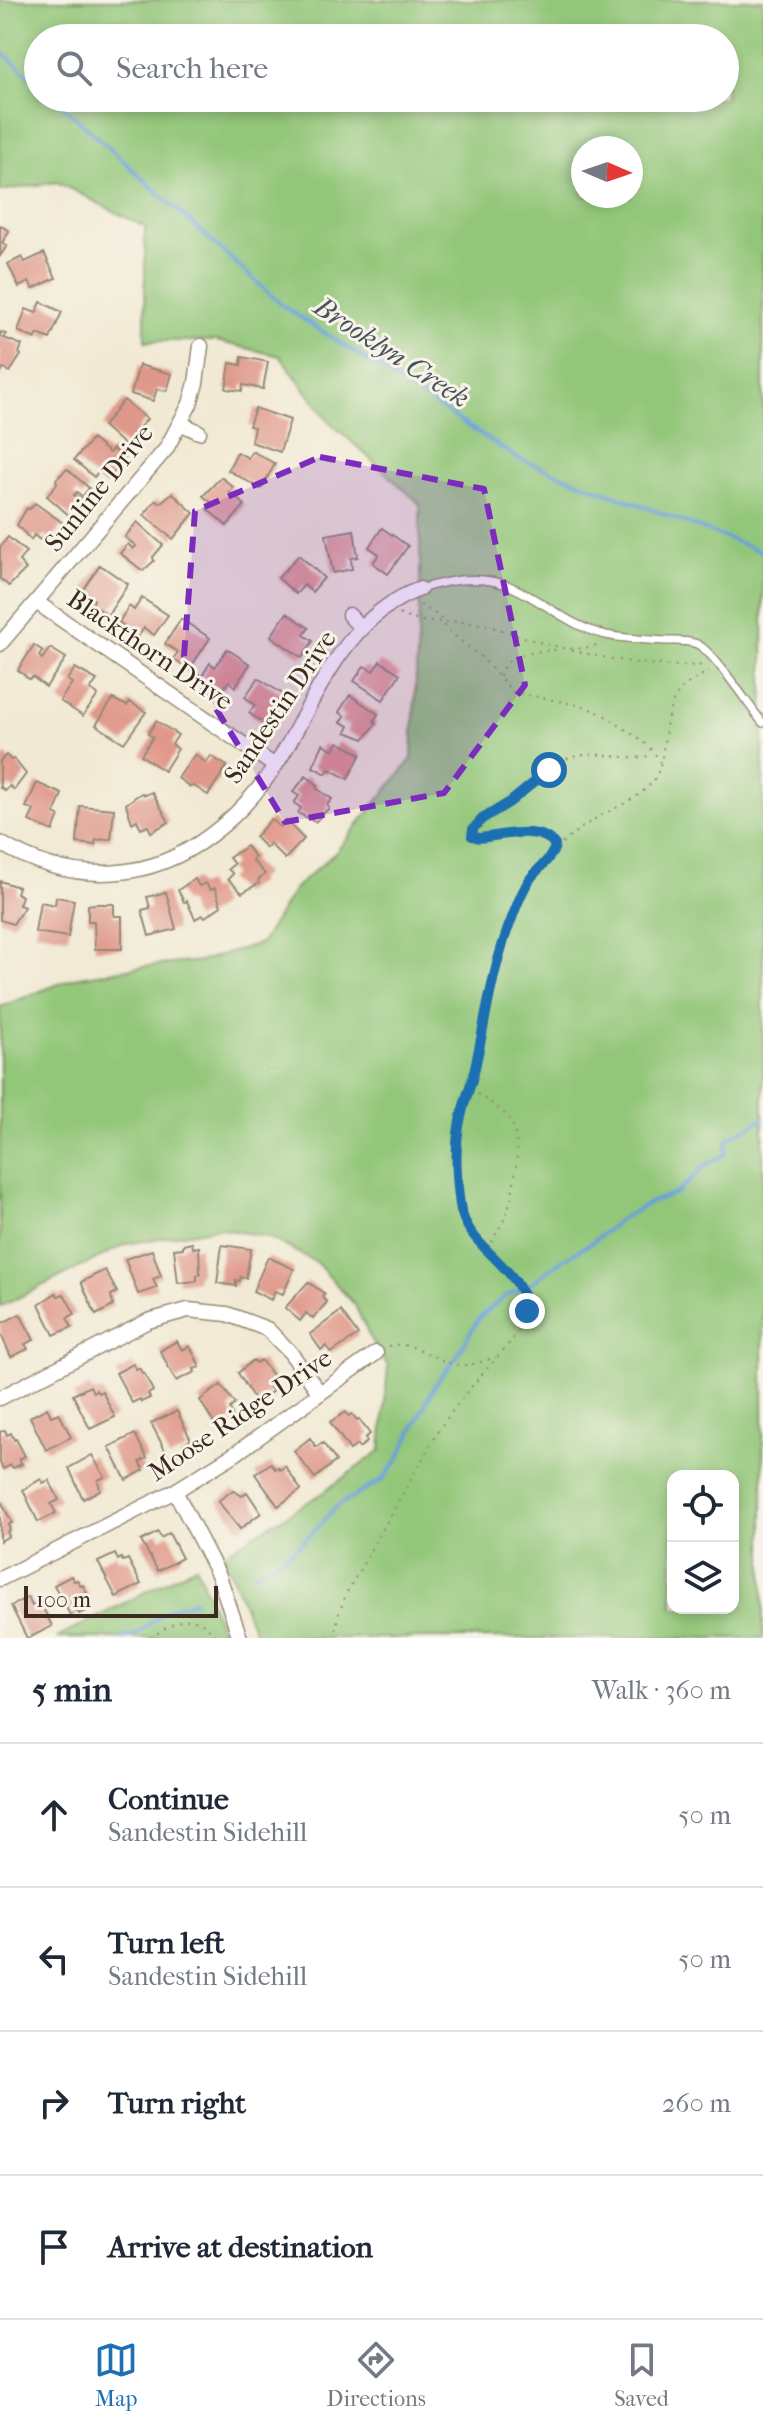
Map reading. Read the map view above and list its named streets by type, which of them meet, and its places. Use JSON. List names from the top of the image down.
{
  "streets": {
    "street": [
      "Sunline Drive",
      "Blackthorn Drive",
      "Sandestin Drive",
      "Moose Ridge Drive"
    ]
  },
  "crossings": [
    ["Sunline Drive", "Blackthorn Drive"],
    ["Blackthorn Drive", "Sandestin Drive"]
  ],
  "water": ["Brooklyn Creek"],
  "scale_bar": "100 m",
  "north": "right",
  "page": {
    "search": "Search here",
    "scale": "100 m",
    "heading": ["5 min", "Walk · 360 m"],
    "list": [
      ["Continue", "Sandestin Sidehill", "50 m"],
      ["Turn left", "Sandestin Sidehill", "50 m"],
      ["Turn right", "260 m"],
      "Arrive at destination"
    ],
    "nav": ["Map", "Directions", "Saved"]
  }
}
